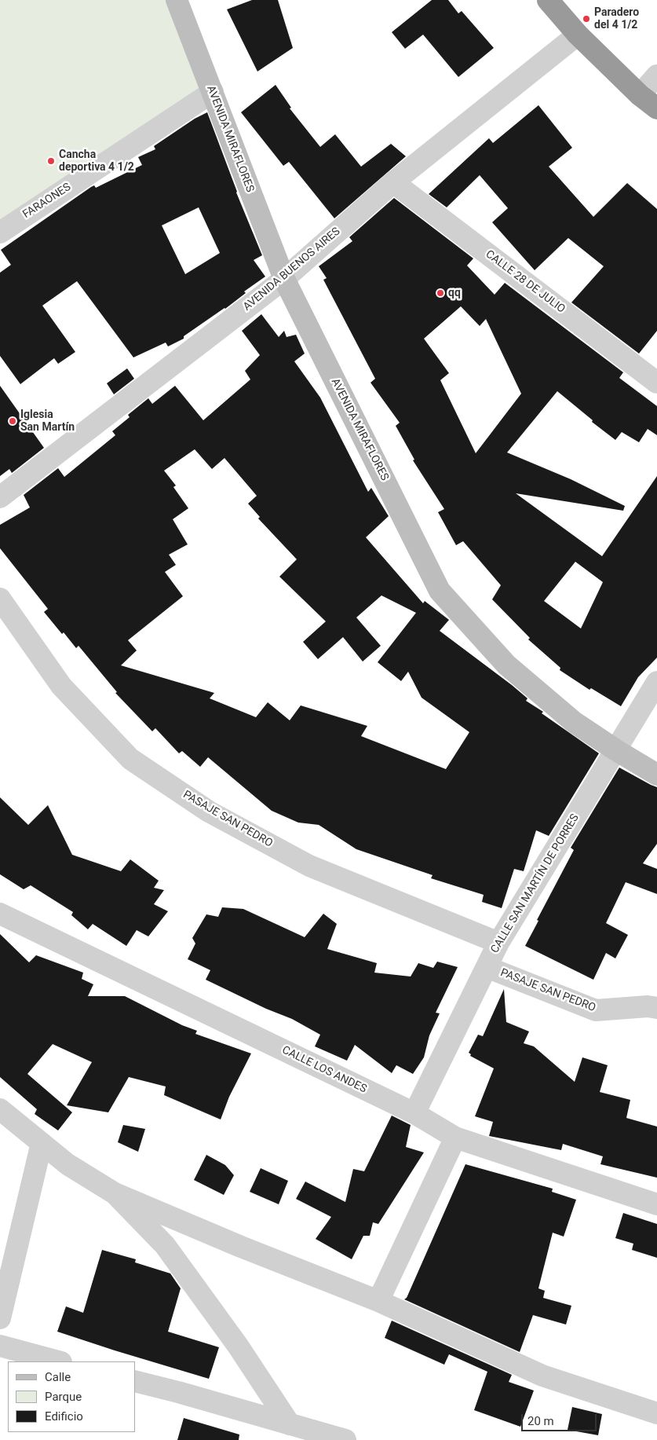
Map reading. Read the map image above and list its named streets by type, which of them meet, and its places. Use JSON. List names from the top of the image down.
{
  "streets": {
    "street": [
      "AVENIDA MIRAFLORES",
      "FARAONES",
      "AVENIDA BUENOS AIRES",
      "CALLE 28 DE JULIO",
      "PASAJE SAN PEDRO",
      "CALLE SAN MARTÍN DE PORRES",
      "CALLE LOS ANDES"
    ]
  },
  "crossings": [
    ["AVENIDA MIRAFLORES", "FARAONES"],
    ["AVENIDA MIRAFLORES", "AVENIDA BUENOS AIRES"],
    ["AVENIDA MIRAFLORES", "CALLE SAN MARTÍN DE PORRES"],
    ["AVENIDA BUENOS AIRES", "CALLE 28 DE JULIO"],
    ["PASAJE SAN PEDRO", "CALLE SAN MARTÍN DE PORRES"],
    ["CALLE SAN MARTÍN DE PORRES", "CALLE LOS ANDES"]
  ],
  "places": [
    "Paradero del 4 1/2",
    "Cancha deportiva 4 1/2",
    "qq",
    "Iglesia San Martín"
  ],
  "legend": ["Calle", "Parque", "Edificio"],
  "scale_bar": "20 m"
}
